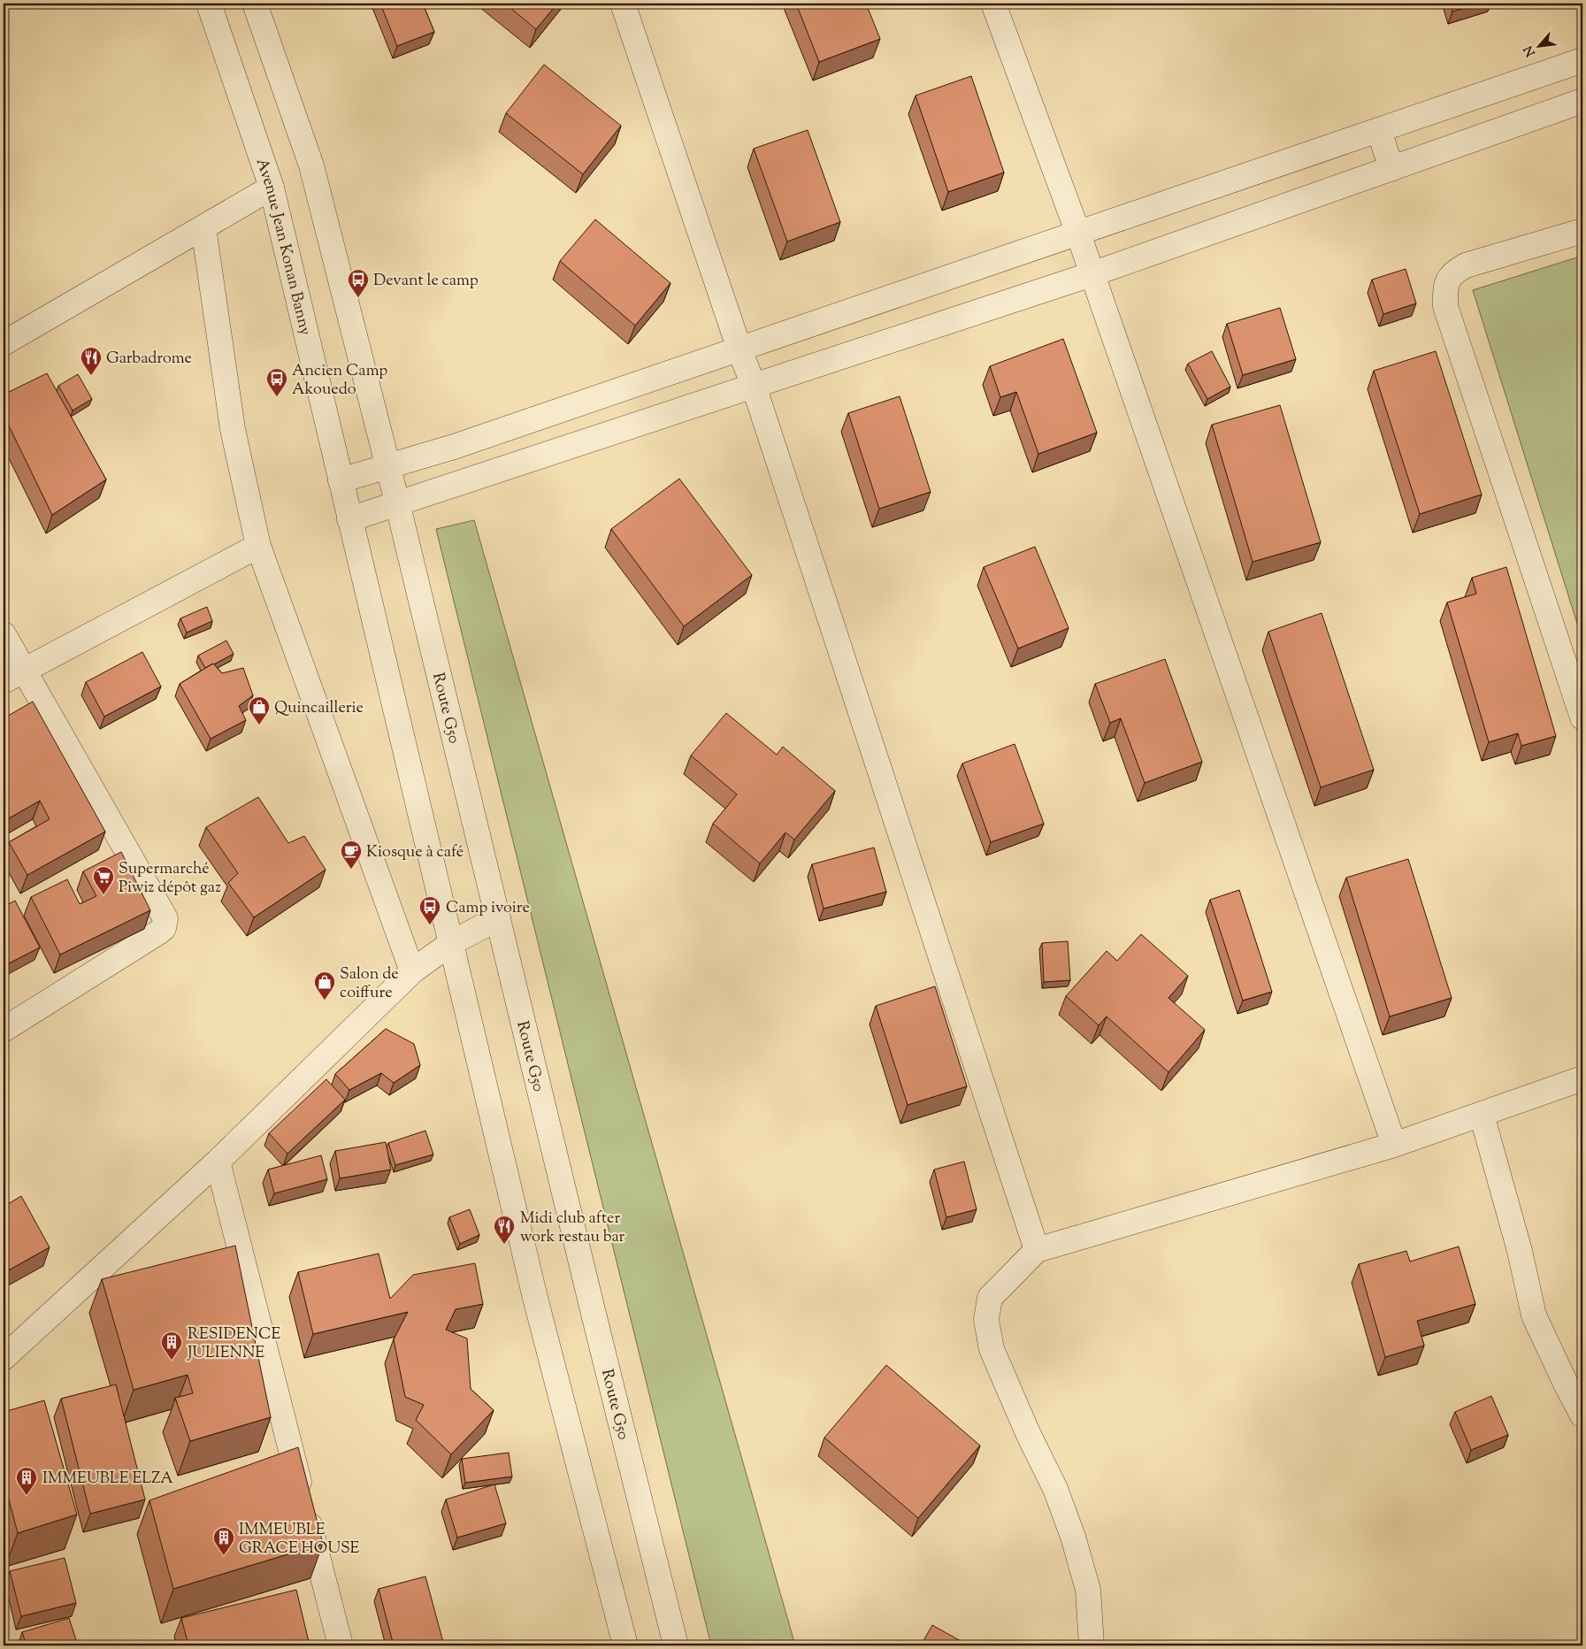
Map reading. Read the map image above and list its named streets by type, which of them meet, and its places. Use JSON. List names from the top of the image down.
{
  "streets": {
    "street": ["Avenue Jean Konan Banny", "Route G50"]
  },
  "places": {
    "bus stop": ["Devant le camp", "Ancien Camp Akouedo", "Camp ivoire"],
    "restaurant": ["Garbadrome", "Midi club after work restau bar"],
    "shop": ["Quincaillerie", "Salon de coiffure"],
    "cafe": ["Kiosque à café"],
    "supermarket": ["Supermarché Piwiz dépôt gaz"],
    "building": ["RESIDENCE JULIENNE", "IMMEUBLE ELZA", "IMMEUBLE GRACE HOUSE"]
  },
  "north": "bottom left"
}
